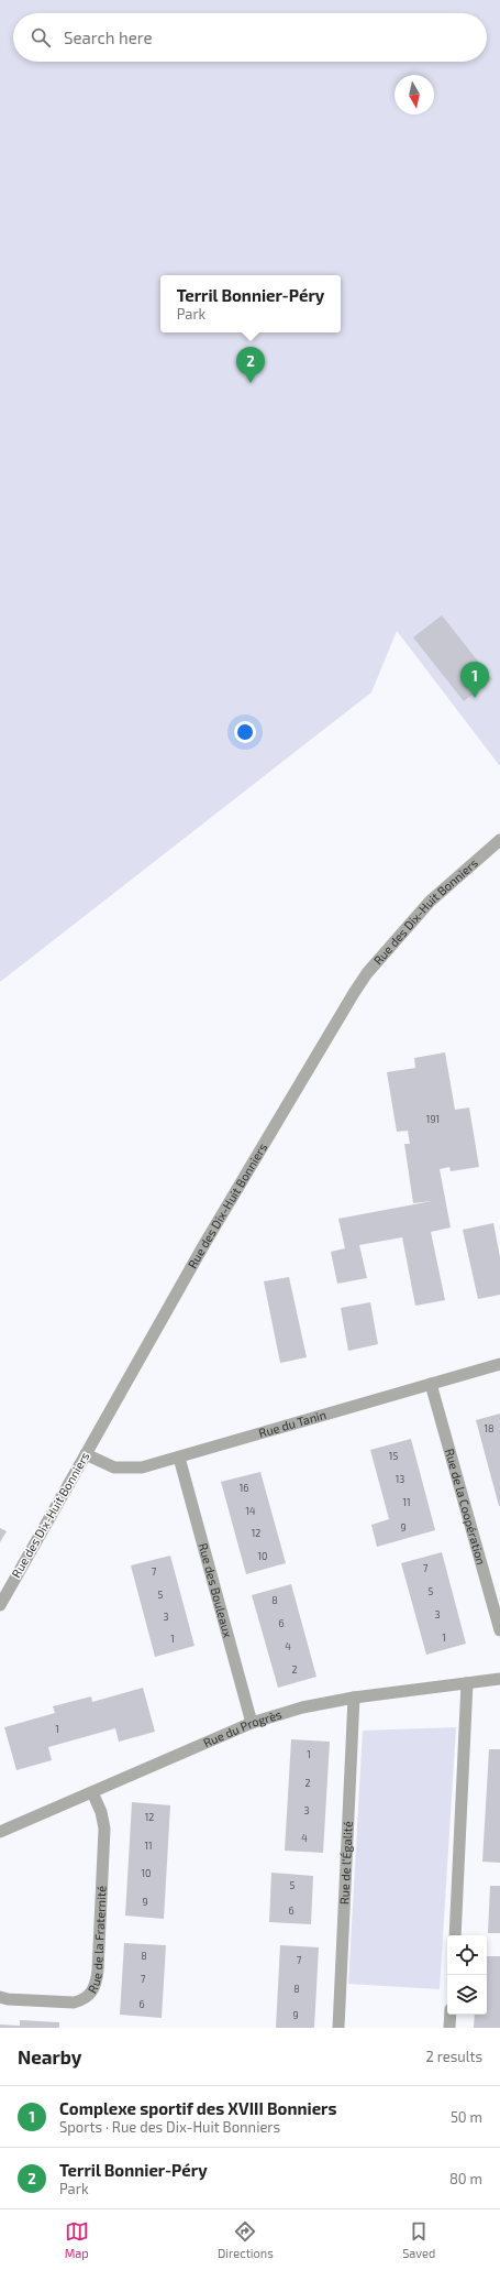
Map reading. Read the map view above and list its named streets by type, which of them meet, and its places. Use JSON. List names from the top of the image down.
{
  "streets": {
    "street": [
      "Rue des Dix-Huit Bonniers",
      "Rue du Tanin",
      "Rue de la Coopération",
      "Rue des Bouleaux",
      "Rue du Progrès",
      "Rue de l'Égalité",
      "Rue de la Fraternité"
    ]
  },
  "crossings": [
    ["Rue des Dix-Huit Bonniers", "Rue du Tanin"],
    ["Rue du Tanin", "Rue de la Coopération"],
    ["Rue du Tanin", "Rue des Bouleaux"],
    ["Rue des Bouleaux", "Rue du Progrès"],
    ["Rue du Progrès", "Rue de l'Égalité"],
    ["Rue du Progrès", "Rue de la Fraternité"]
  ],
  "house_numbers": [
    "191",
    "18",
    "15",
    "13",
    "16",
    "11",
    "14",
    "9",
    "12",
    "10",
    "7",
    "7",
    "5",
    "5",
    "8",
    "3",
    "3",
    "6",
    "1",
    "1",
    "4",
    "2",
    "1",
    "1",
    "2",
    "3",
    "12",
    "4",
    "11",
    "10",
    "5",
    "9",
    "6",
    "8",
    "7",
    "7",
    "8",
    "6",
    "9"
  ],
  "north": "bottom",
  "page": {
    "search": "Search here",
    "popup": ["Terril Bonnier-Péry", "Park"],
    "pins": ["2", "1"],
    "heading": ["Nearby", "2 results"],
    "list": [
      {
        "mark": "1",
        "name": "Complexe sportif des XVIII Bonniers",
        "note": "Sports · Rue des Dix-Huit Bonniers",
        "value": "50 m"
      },
      {
        "mark": "2",
        "name": "Terril Bonnier-Péry",
        "note": "Park",
        "value": "80 m"
      }
    ],
    "nav": ["Map", "Directions", "Saved"]
  }
}
